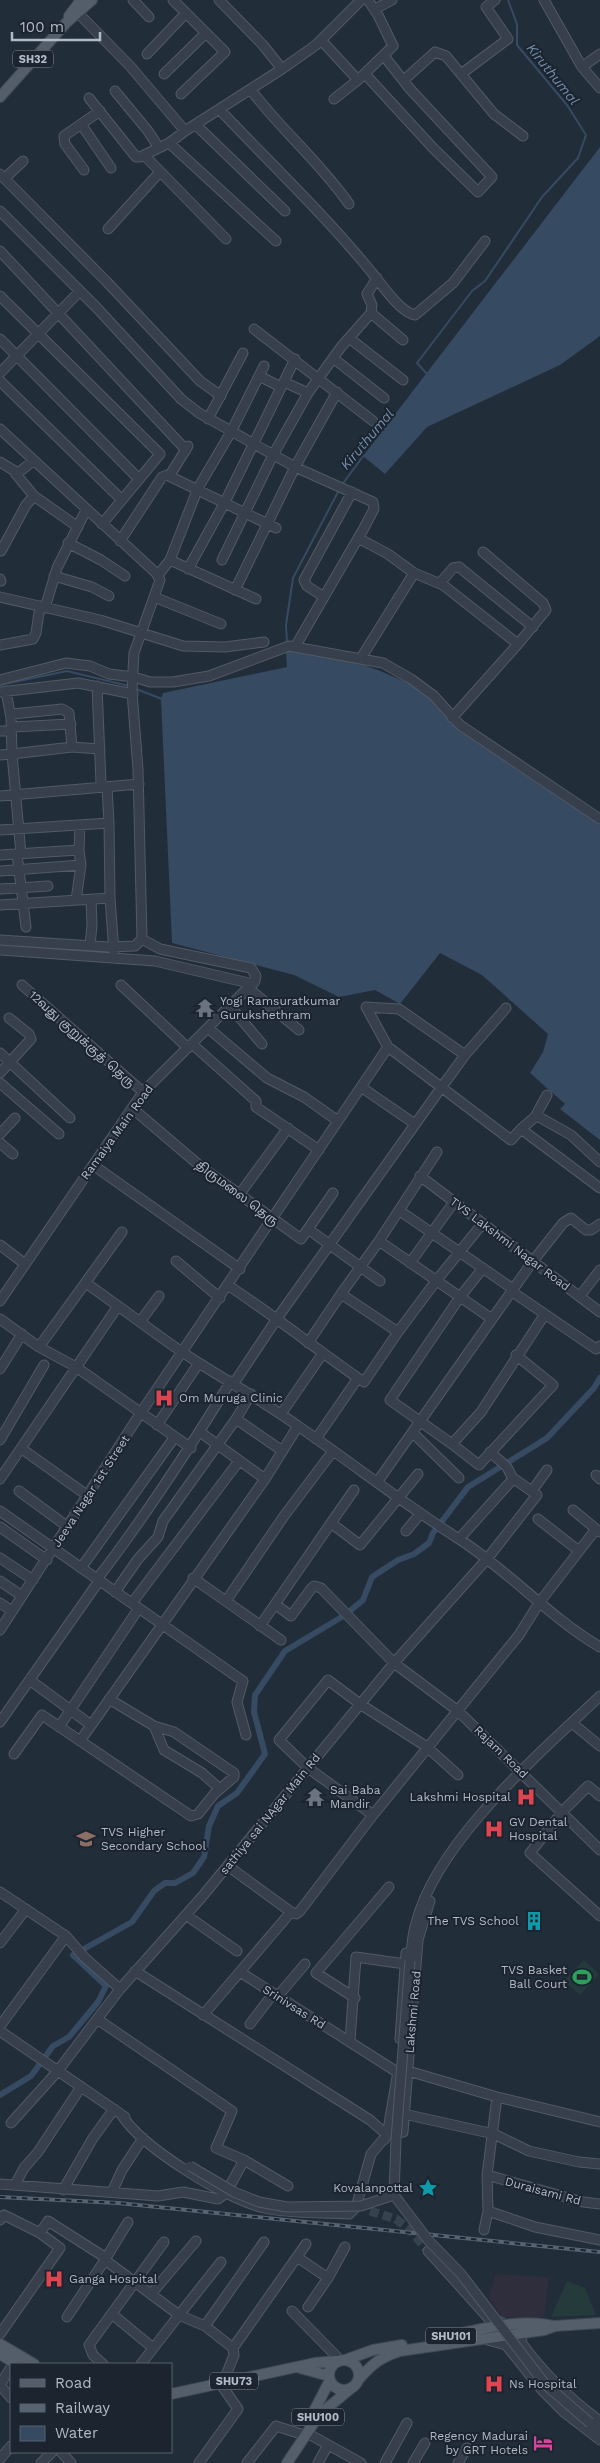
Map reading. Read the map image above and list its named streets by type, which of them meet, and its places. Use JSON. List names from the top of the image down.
{
  "streets": {
    "main road": [
      "SH32",
      "SHU101",
      "SHU73",
      "SHU100"
    ],
    "street": [
      "12வது குறுக்குத் தெரு",
      "Ramaiya Main Road",
      "திருமலை தெரு",
      "TVS Lakshmi Nagar Road",
      "Jeeva Nagar 1st Street",
      "Rajam Road",
      "sathiya sai NAgar Main Rd",
      "Srinivsas Rd",
      "Lakshmi Road",
      "Duraisami Rd"
    ]
  },
  "crossings": [
    ["12வது குறுக்குத் தெரு", "Ramaiya Main Road"],
    ["Ramaiya Main Road", "திருமலை தெரு"],
    ["திருமலை தெரு", "Jeeva Nagar 1st Street"],
    ["Rajam Road", "sathiya sai NAgar Main Rd"],
    ["Rajam Road", "Lakshmi Road"],
    ["Srinivsas Rd", "Lakshmi Road"],
    ["SHU101", "SHU73"],
    ["SHU101", "SHU100"],
    ["SHU73", "SHU100"]
  ],
  "water": ["Kiruthumal"],
  "places": {
    "temple": ["Yogi Ramsuratkumar Gurukshethram", "Sai Baba Mandir"],
    "hospital": [
      "Om Muruga Clinic",
      "Lakshmi Hospital",
      "GV Dental Hospital",
      "Ganga Hospital",
      "Ns Hospital"
    ],
    "school or university": ["TVS Higher Secondary School"],
    "building": ["The TVS School"],
    "sports": ["TVS Basket Ball Court"],
    "place": ["Kovalanpottal"],
    "hotel": ["Regency Madurai by GRT Hotels"]
  },
  "legend": ["Road", "Railway", "Water"],
  "scale_bar": "100 m"
}
